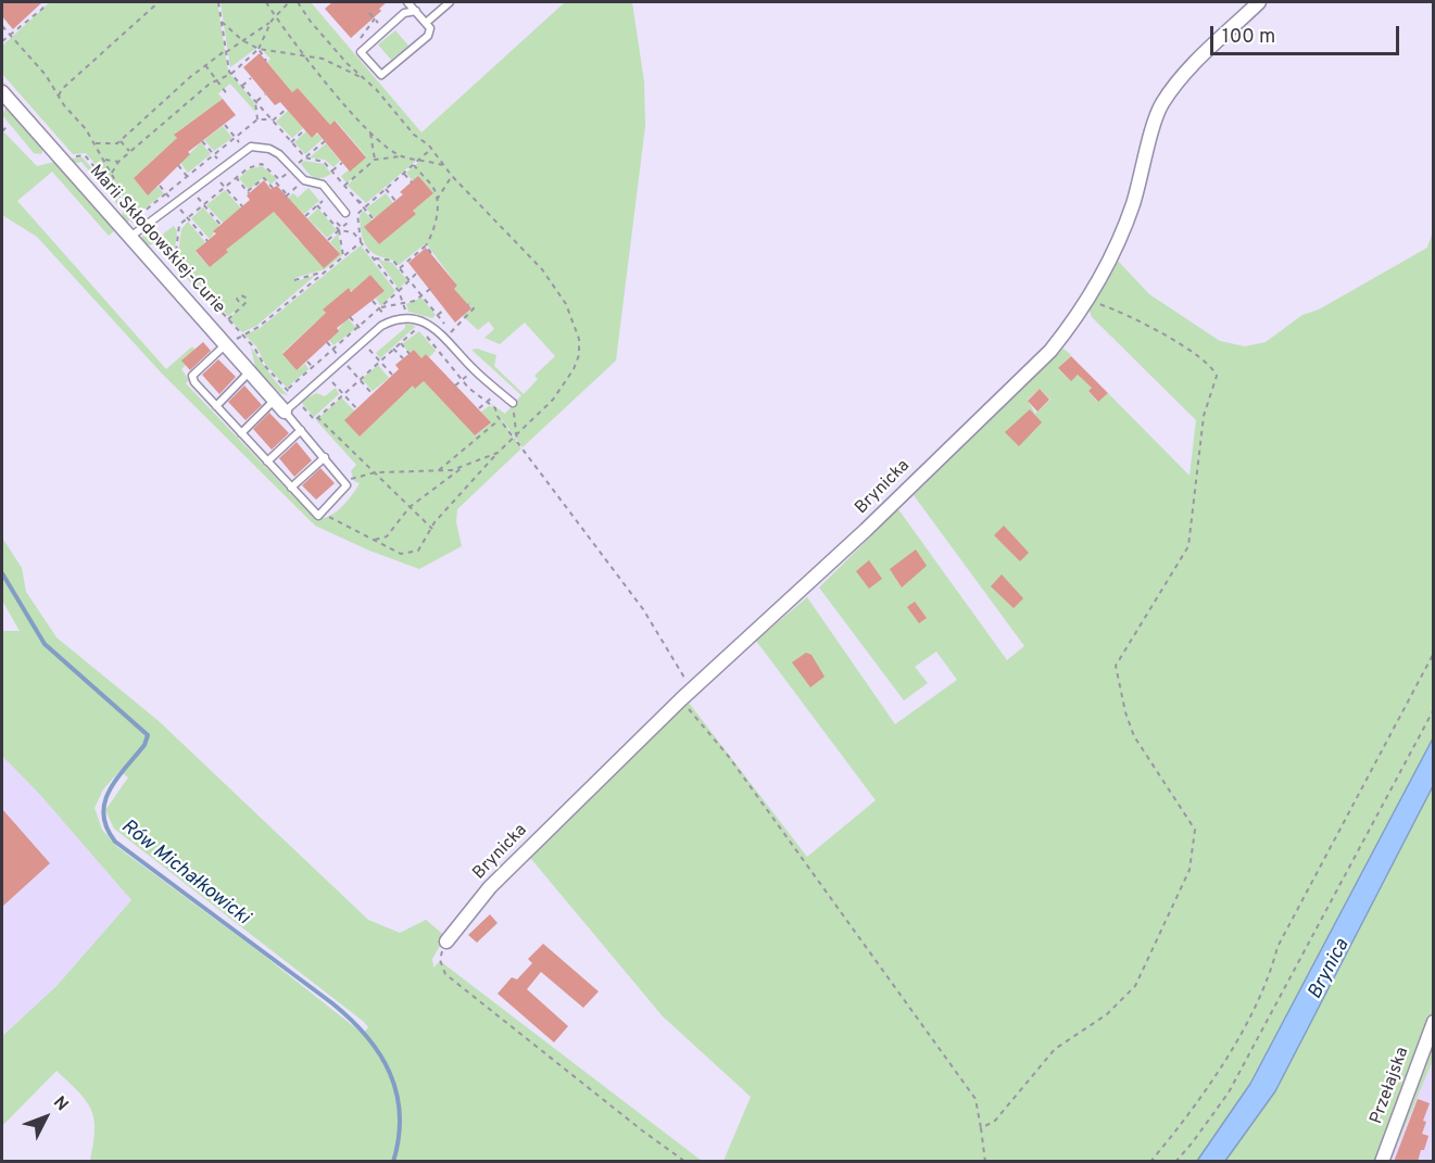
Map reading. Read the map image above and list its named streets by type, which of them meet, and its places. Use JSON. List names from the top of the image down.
{
  "streets": {
    "street": ["Marii Skłodowskiej-Curie", "Brynicka", "Przełajska"]
  },
  "water": ["Rów Michałkowicki", "Brynica"],
  "scale_bar": "100 m",
  "north": "top right"
}
